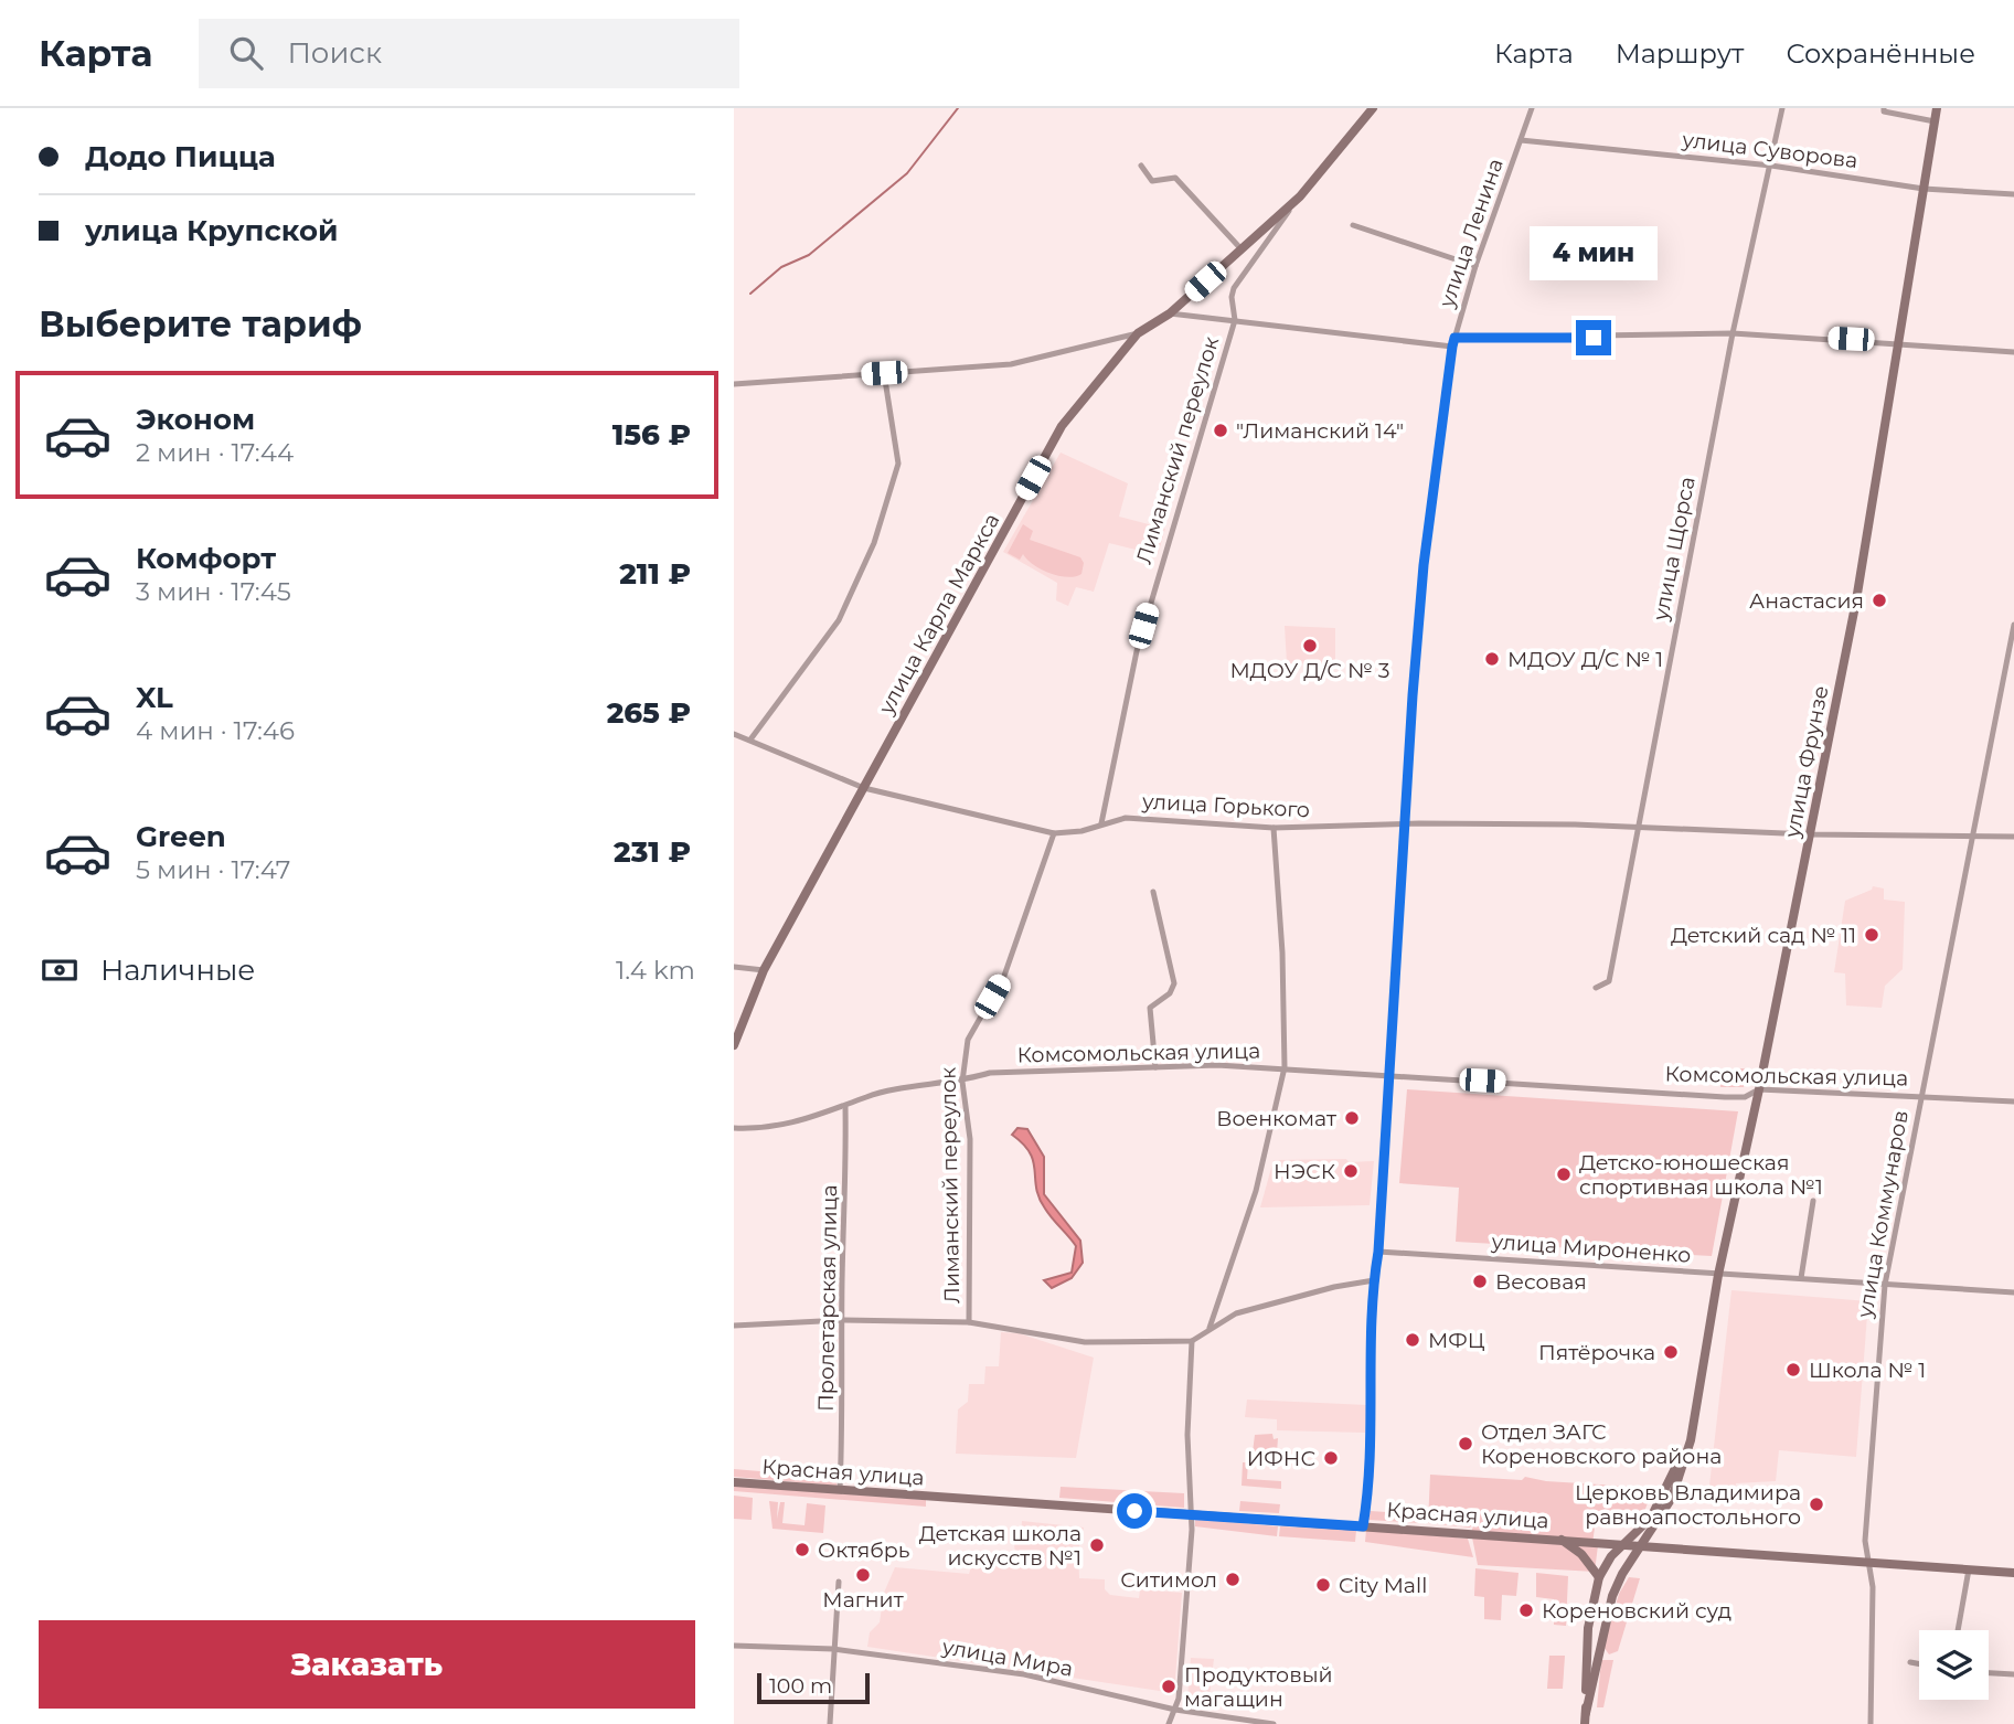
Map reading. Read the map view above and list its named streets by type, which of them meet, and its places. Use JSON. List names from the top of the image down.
{
  "streets": {
    "main road": ["улица Карла Маркса", "улица Фрунзе", "Красная улица"],
    "street": [
      "улица Суворова",
      "улица Ленина",
      "Лиманский переулок",
      "улица Щорса",
      "улица Горького",
      "Комсомольская улица",
      "улица Коммунаров",
      "улица Мироненко",
      "Пролетарская улица",
      "улица Мира"
    ]
  },
  "crossings": [
    ["улица Суворова", "улица Ленина"],
    ["улица Суворова", "улица Щорса"],
    ["улица Суворова", "улица Фрунзе"],
    ["улица Ленина", "улица Горького"],
    ["улица Ленина", "Комсомольская улица"],
    ["улица Ленина", "улица Мироненко"],
    ["улица Ленина", "Красная улица"],
    ["Лиманский переулок", "улица Карла Маркса"],
    ["Лиманский переулок", "улица Горького"],
    ["Лиманский переулок", "Комсомольская улица"],
    ["улица Щорса", "улица Горького"],
    ["улица Карла Маркса", "улица Горького"],
    ["улица Фрунзе", "улица Горького"],
    ["улица Фрунзе", "Комсомольская улица"],
    ["улица Фрунзе", "улица Мироненко"],
    ["улица Фрунзе", "Красная улица"],
    ["улица Горького", "улица Коммунаров"],
    ["Комсомольская улица", "улица Коммунаров"],
    ["Комсомольская улица", "Пролетарская улица"],
    ["улица Коммунаров", "улица Мироненко"],
    ["улица Коммунаров", "Красная улица"],
    ["Пролетарская улица", "Красная улица"]
  ],
  "places": [
    "\"Лиманский 14\"",
    "Анастасия",
    "МДОУ Д/С № 3",
    "МДОУ Д/С № 1",
    "Детский сад № 11",
    "Военкомат",
    "НЭСК",
    "Детско-юношеская спортивная школа №1",
    "Весовая",
    "МФЦ",
    "Пятёрочка",
    "Школа № 1",
    "Отдел ЗАГС Кореновского района",
    "ИФНС",
    "Церковь Владимира равноапостольного",
    "Детская школа искусств №1",
    "Октябрь",
    "Магнит",
    "Ситимол",
    "City Mall",
    "Кореновский суд",
    "Продуктовый магащин"
  ],
  "scale_bar": "100 m",
  "page": {
    "header": "Карта",
    "search": "Поиск",
    "nav": ["Карта", "Маршрут", "Сохранённые"],
    "banner": ["Додо Пицца", "улица Крупской"],
    "bubble": "4 мин",
    "heading": "Выберите тариф",
    "list": [
      {
        "name": "Эконом",
        "note": "2 мин · 17:44",
        "value": "156 ₽"
      },
      {
        "name": "Комфорт",
        "note": "3 мин · 17:45",
        "value": "211 ₽"
      },
      {
        "name": "XL",
        "note": "4 мин · 17:46",
        "value": "265 ₽"
      },
      {
        "name": "Green",
        "note": "5 мин · 17:47",
        "value": "231 ₽"
      }
    ],
    "pay": ["Наличные", "1.4 km"],
    "buttons": "Заказать",
    "scale": "100 m"
  }
}
